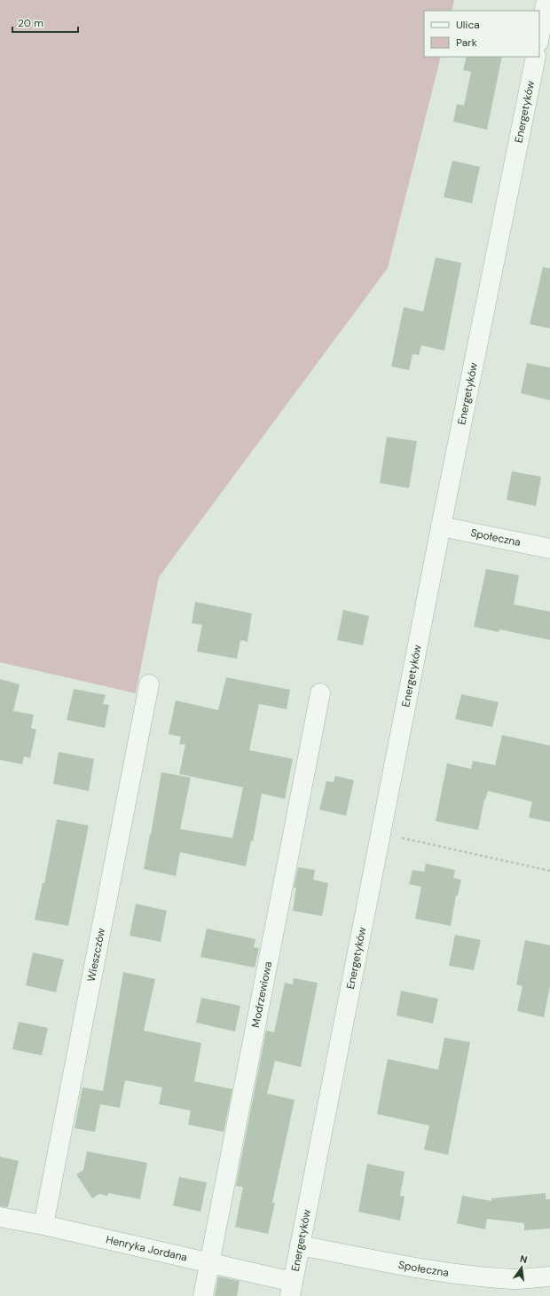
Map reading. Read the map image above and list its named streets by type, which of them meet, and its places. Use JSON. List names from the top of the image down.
{
  "streets": {
    "street": [
      "Energetyków",
      "Społeczna",
      "Wieszczów",
      "Modrzewiowa",
      "Henryka Jordana"
    ]
  },
  "crossings": [
    ["Energetyków", "Społeczna"],
    ["Energetyków", "Henryka Jordana"],
    ["Wieszczów", "Henryka Jordana"],
    ["Modrzewiowa", "Henryka Jordana"]
  ],
  "legend": ["Ulica", "Park"],
  "scale_bar": "20 m",
  "north": "top"
}
